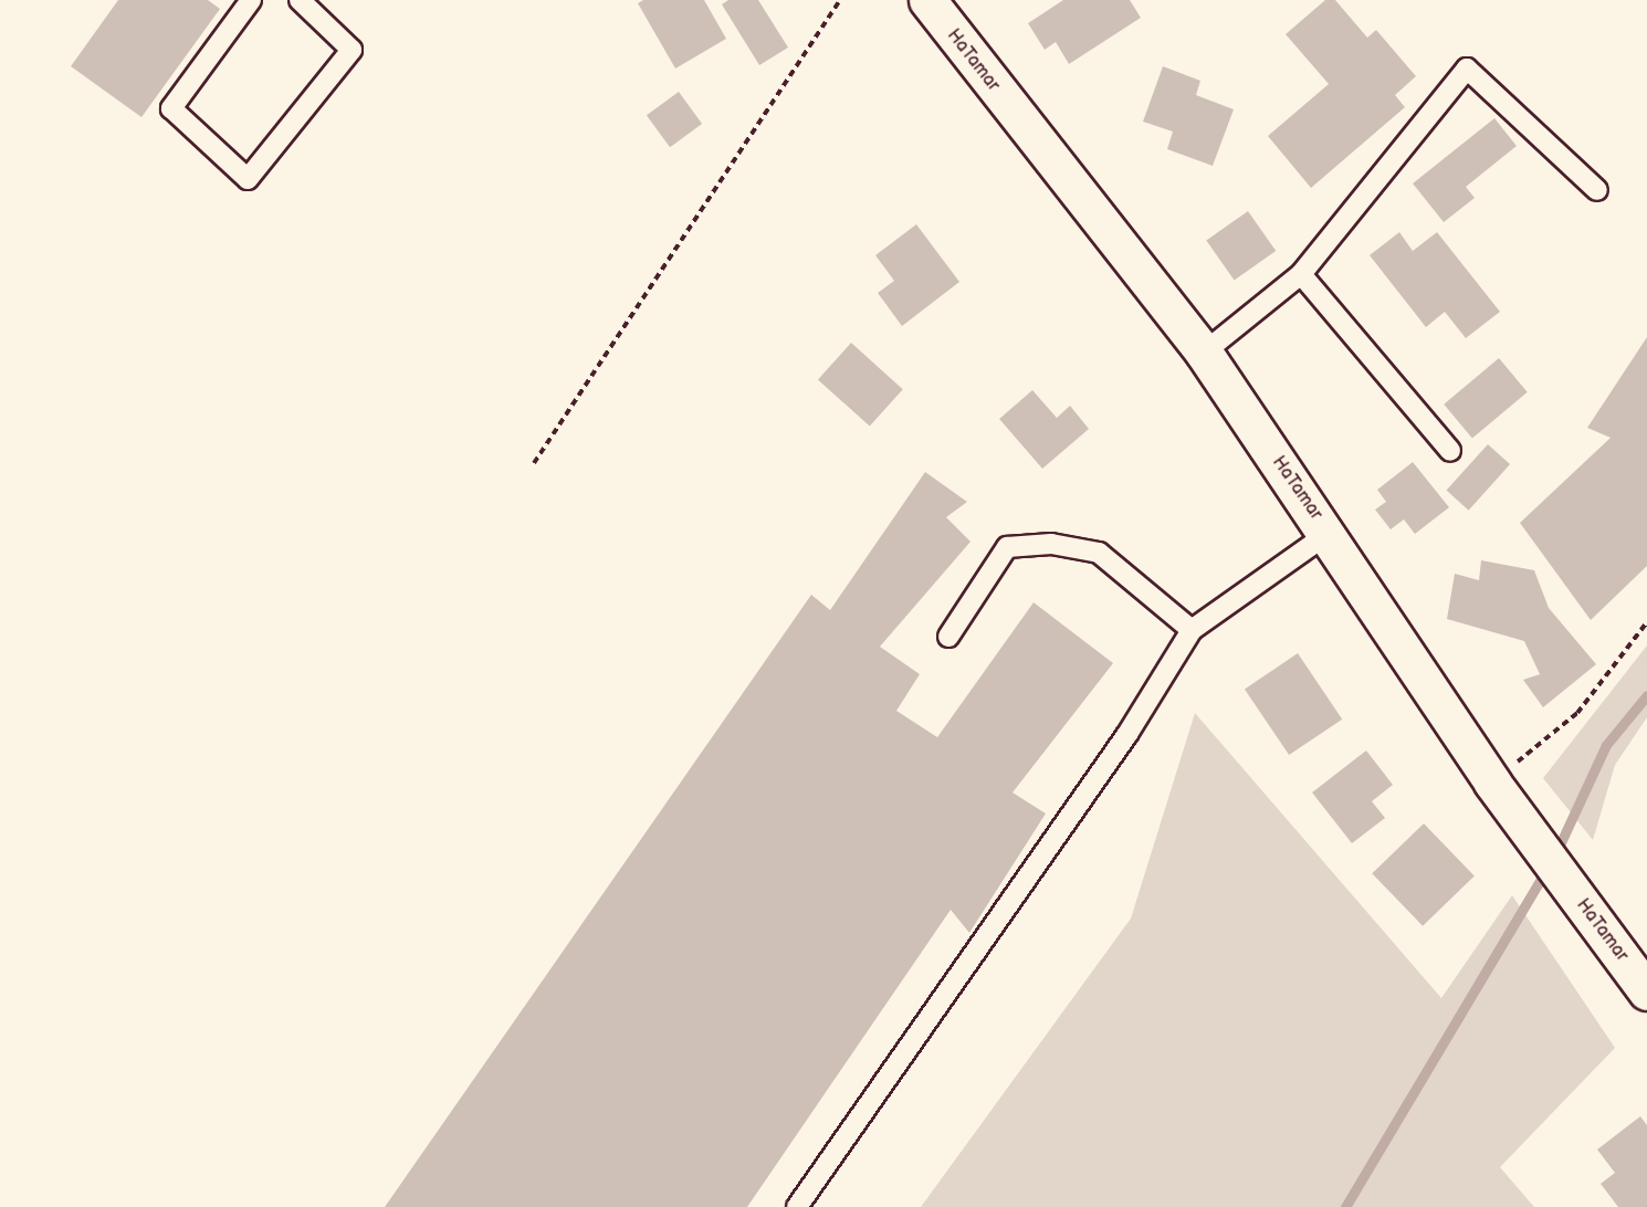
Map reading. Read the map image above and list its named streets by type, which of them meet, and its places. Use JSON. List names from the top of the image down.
{
  "streets": {
    "street": ["HaTamar"]
  }
}
